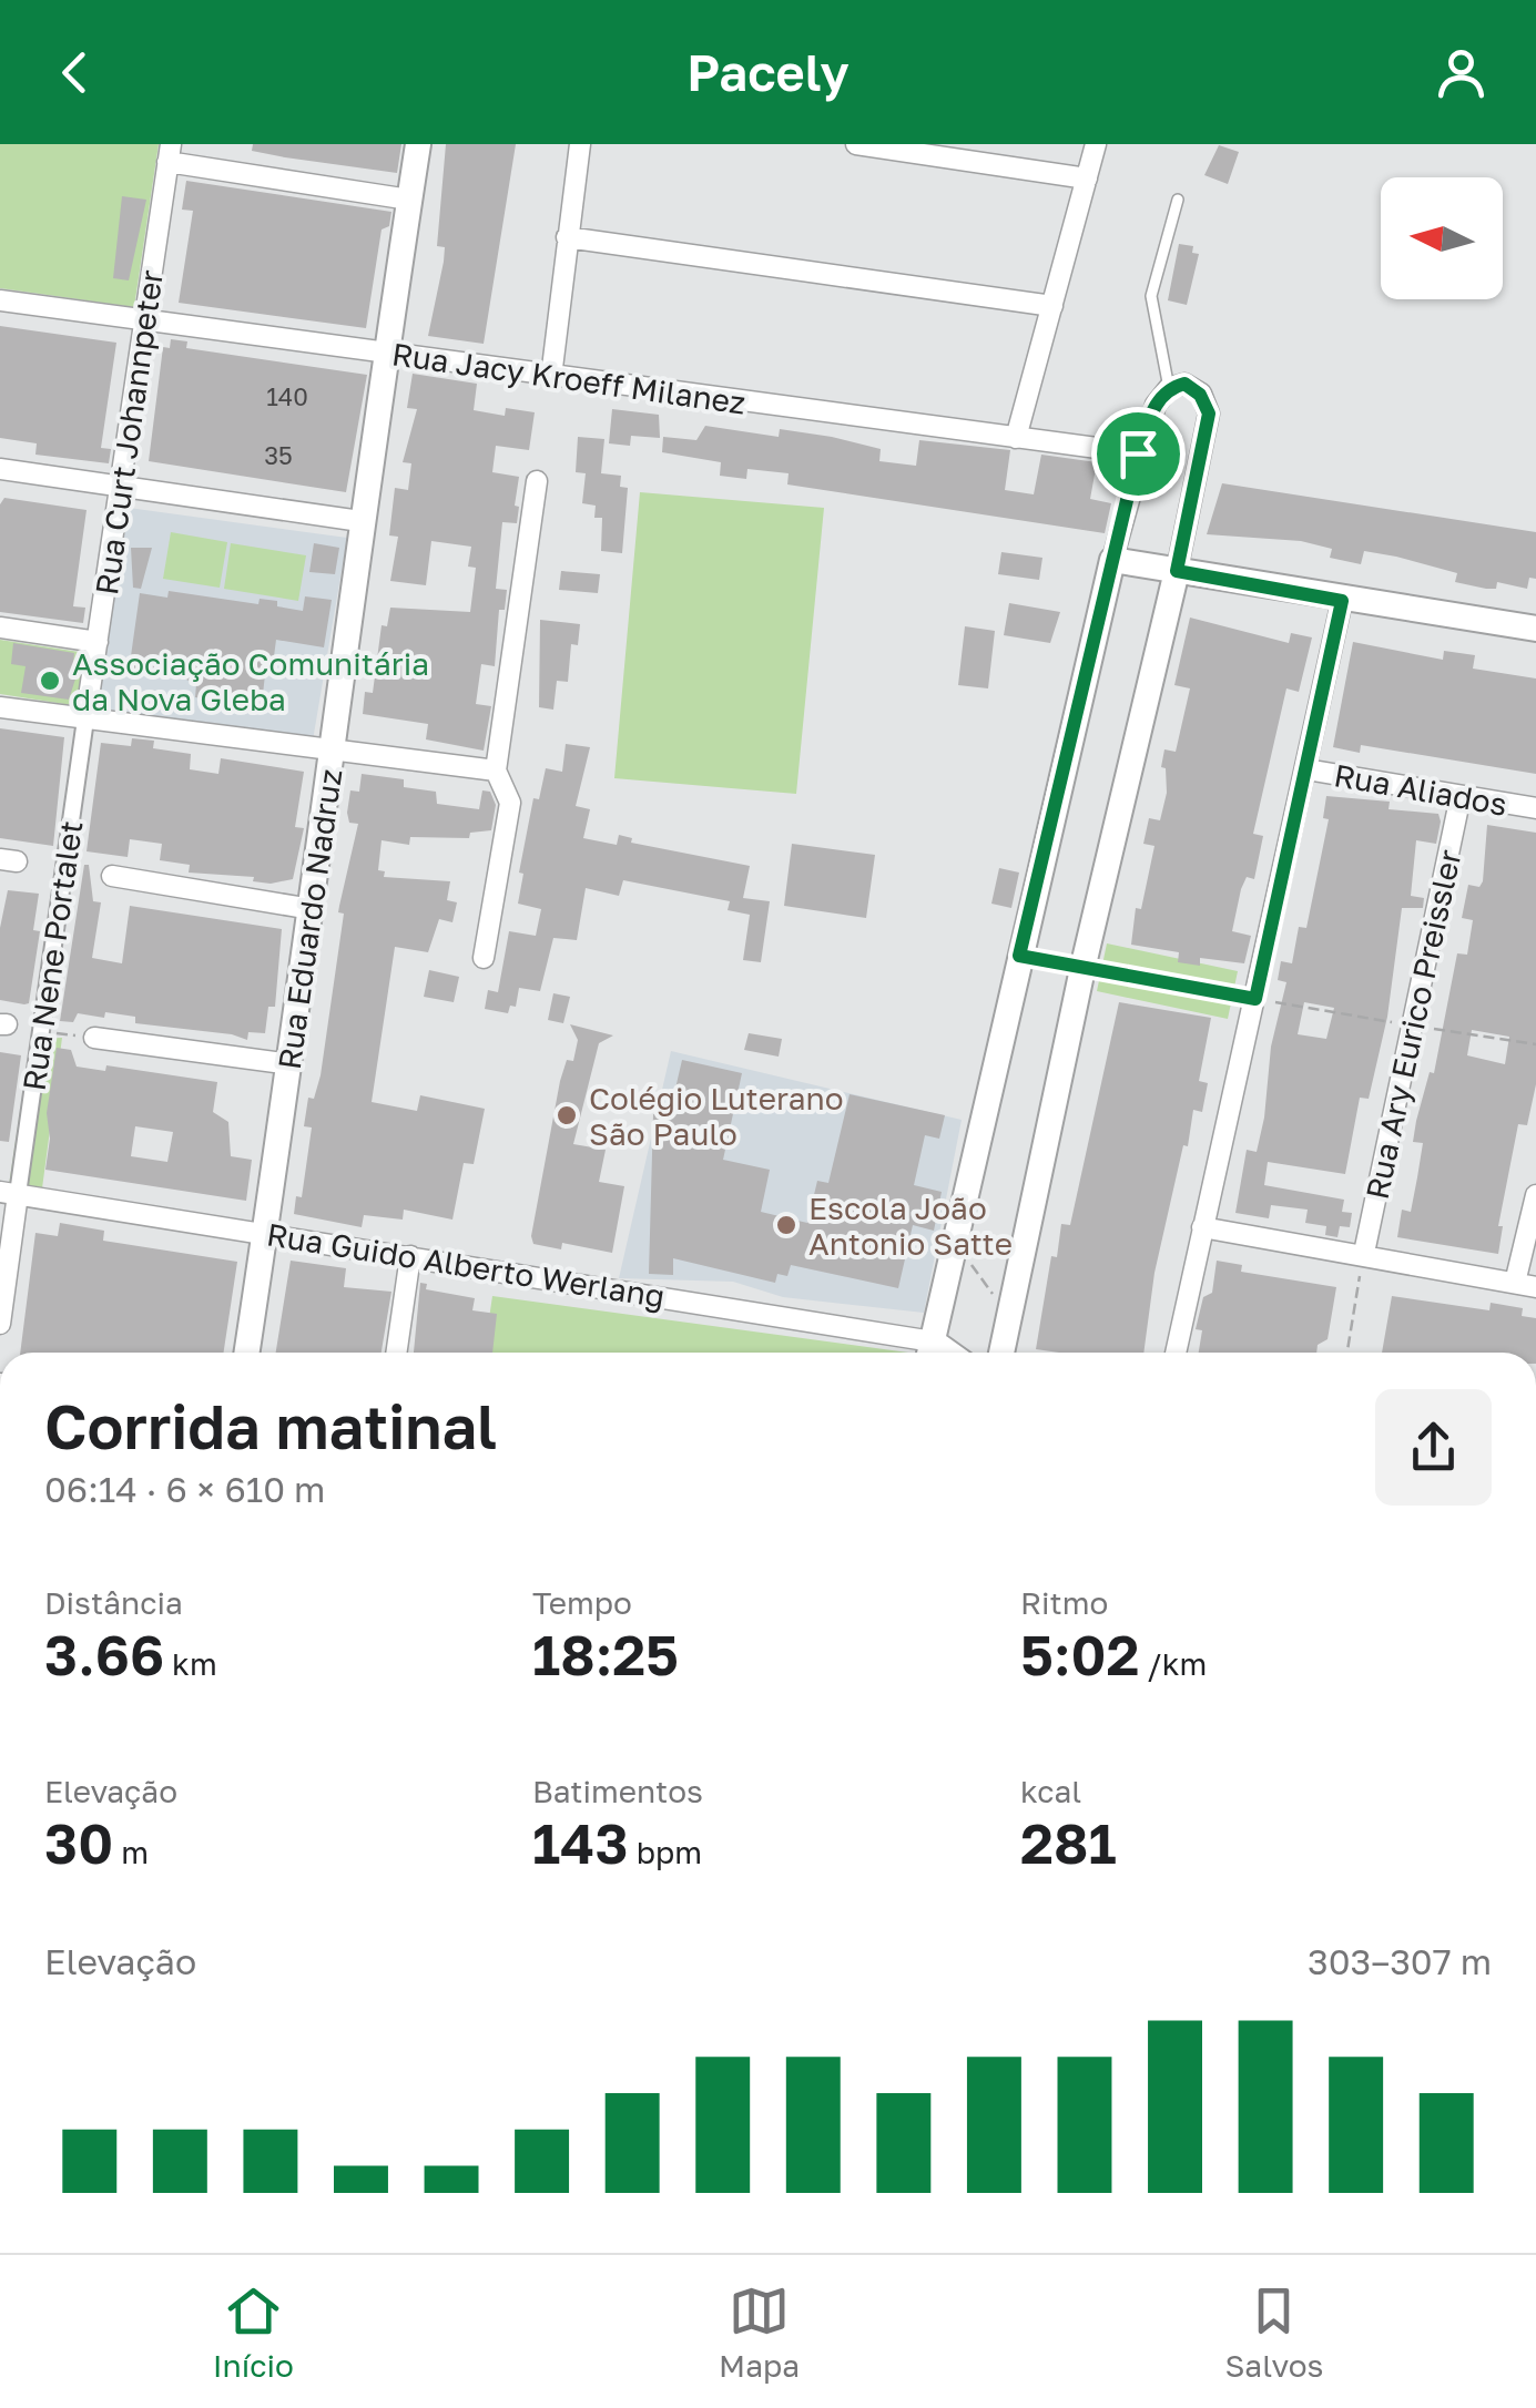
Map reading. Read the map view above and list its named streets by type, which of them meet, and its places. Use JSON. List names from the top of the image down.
{
  "streets": {
    "street": [
      "Rua Jacy Kroeff Milanez",
      "Rua Curt Johannpeter",
      "Rua Aliados",
      "Rua Eduardo Nadruz",
      "Rua Nene Portalet",
      "Rua Ary Eurico Preissler",
      "Rua Guido Alberto Werlang"
    ]
  },
  "crossings": [
    ["Rua Jacy Kroeff Milanez", "Rua Curt Johannpeter"],
    ["Rua Jacy Kroeff Milanez", "Rua Eduardo Nadruz"],
    ["Rua Curt Johannpeter", "Rua Nene Portalet"],
    ["Rua Aliados", "Rua Ary Eurico Preissler"],
    ["Rua Eduardo Nadruz", "Rua Guido Alberto Werlang"],
    ["Rua Nene Portalet", "Rua Guido Alberto Werlang"]
  ],
  "places": ["Associação Comunitária da Nova Gleba", "Colégio Luterano São Paulo", "Escola João Antonio Satte"],
  "house_numbers": ["140", "35"],
  "north": "left",
  "page": {
    "header": "Pacely",
    "heading": ["Corrida matinal", "06:14 · 6 × 610 m"],
    "stats": [
      ["Distância", "3.66 km"],
      ["Tempo", "18:25"],
      ["Ritmo", "5:02 /km"],
      ["Elevação", "30 m"],
      ["Batimentos", "143 bpm"],
      ["kcal", "281"]
    ],
    "chart": ["Elevação", "303–307 m"],
    "tabs": ["Início", "Mapa", "Salvos"]
  }
}
